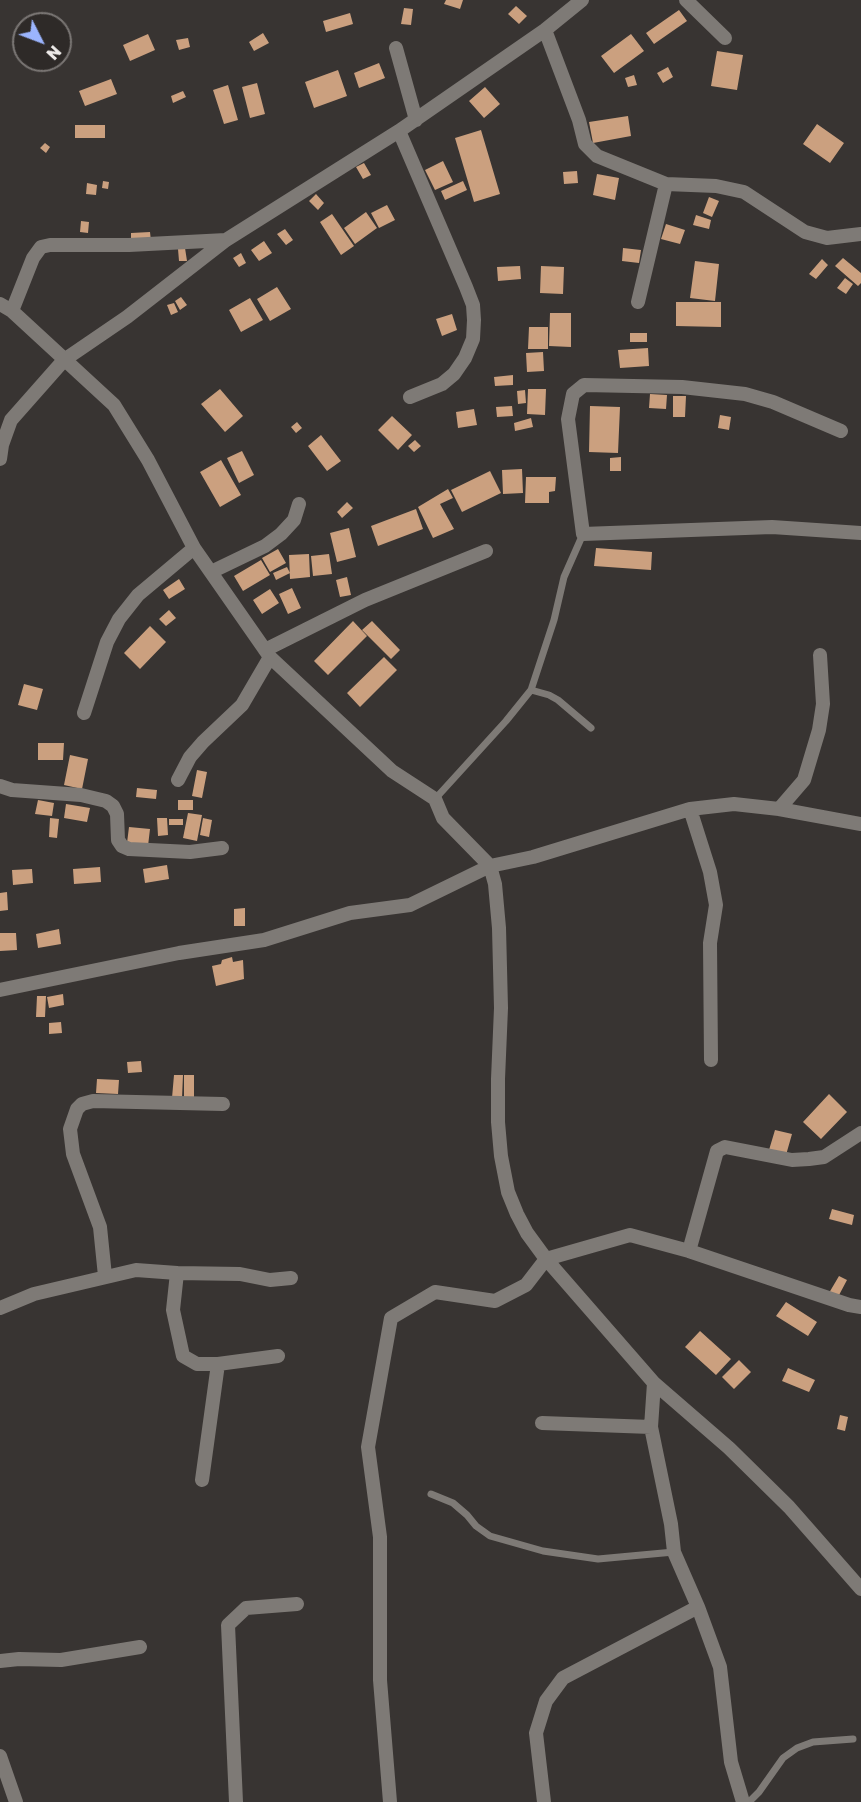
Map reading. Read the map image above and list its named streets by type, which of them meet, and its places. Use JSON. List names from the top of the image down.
{
  "north": "bottom right"
}
